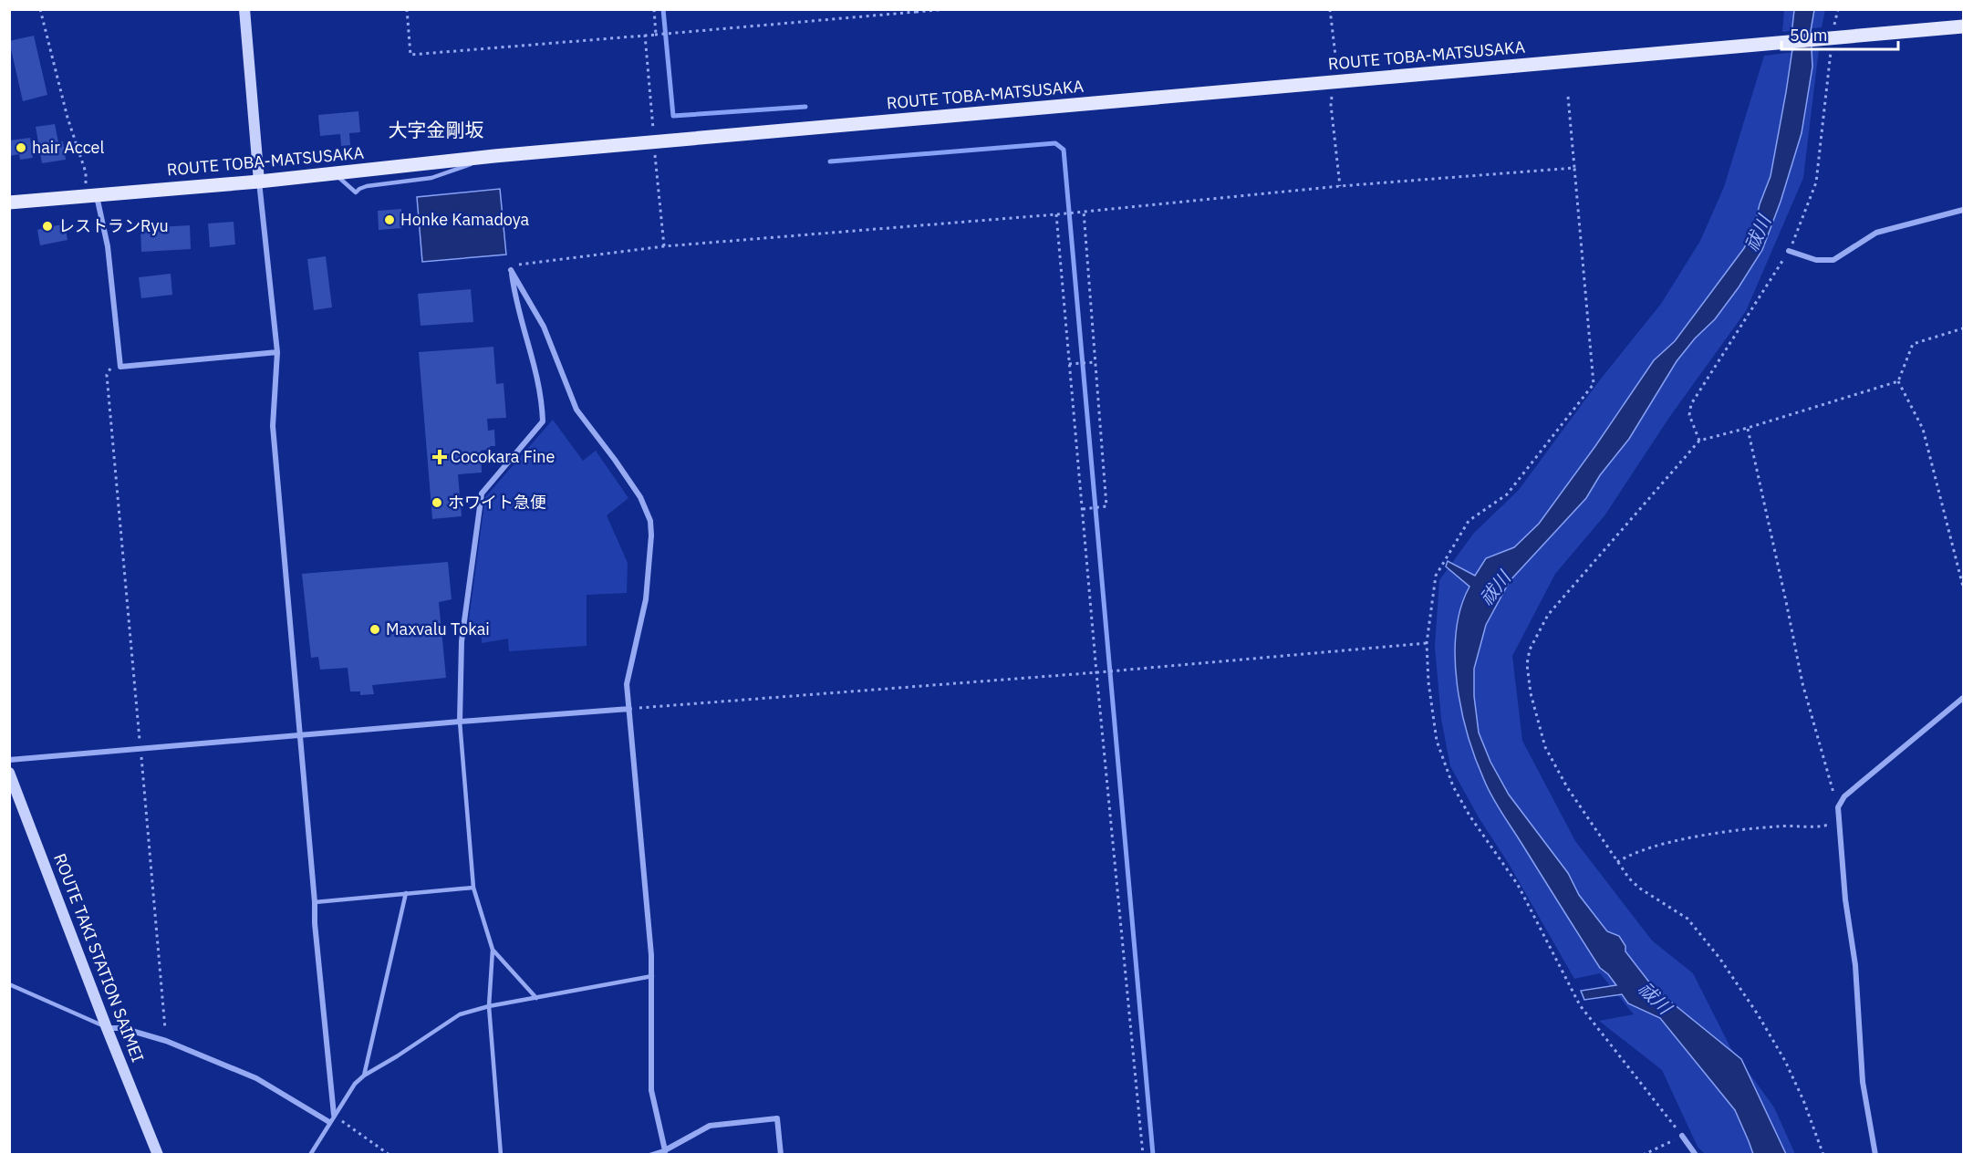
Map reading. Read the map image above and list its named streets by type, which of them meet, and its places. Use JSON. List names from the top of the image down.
{
  "streets": {
    "main road": ["ROUTE TOBA-MATSUSAKA", "ROUTE TAKI STATION SAIMEI"]
  },
  "districts": ["大字金剛坂"],
  "water": ["祓川"],
  "places": {
    "other": [
      "hair Accel",
      "Honke Kamadoya",
      "レストランRyu",
      "ホワイト急便",
      "Maxvalu Tokai"
    ],
    "health": ["Cocokara Fine"]
  },
  "scale_bar": "50 m"
}
